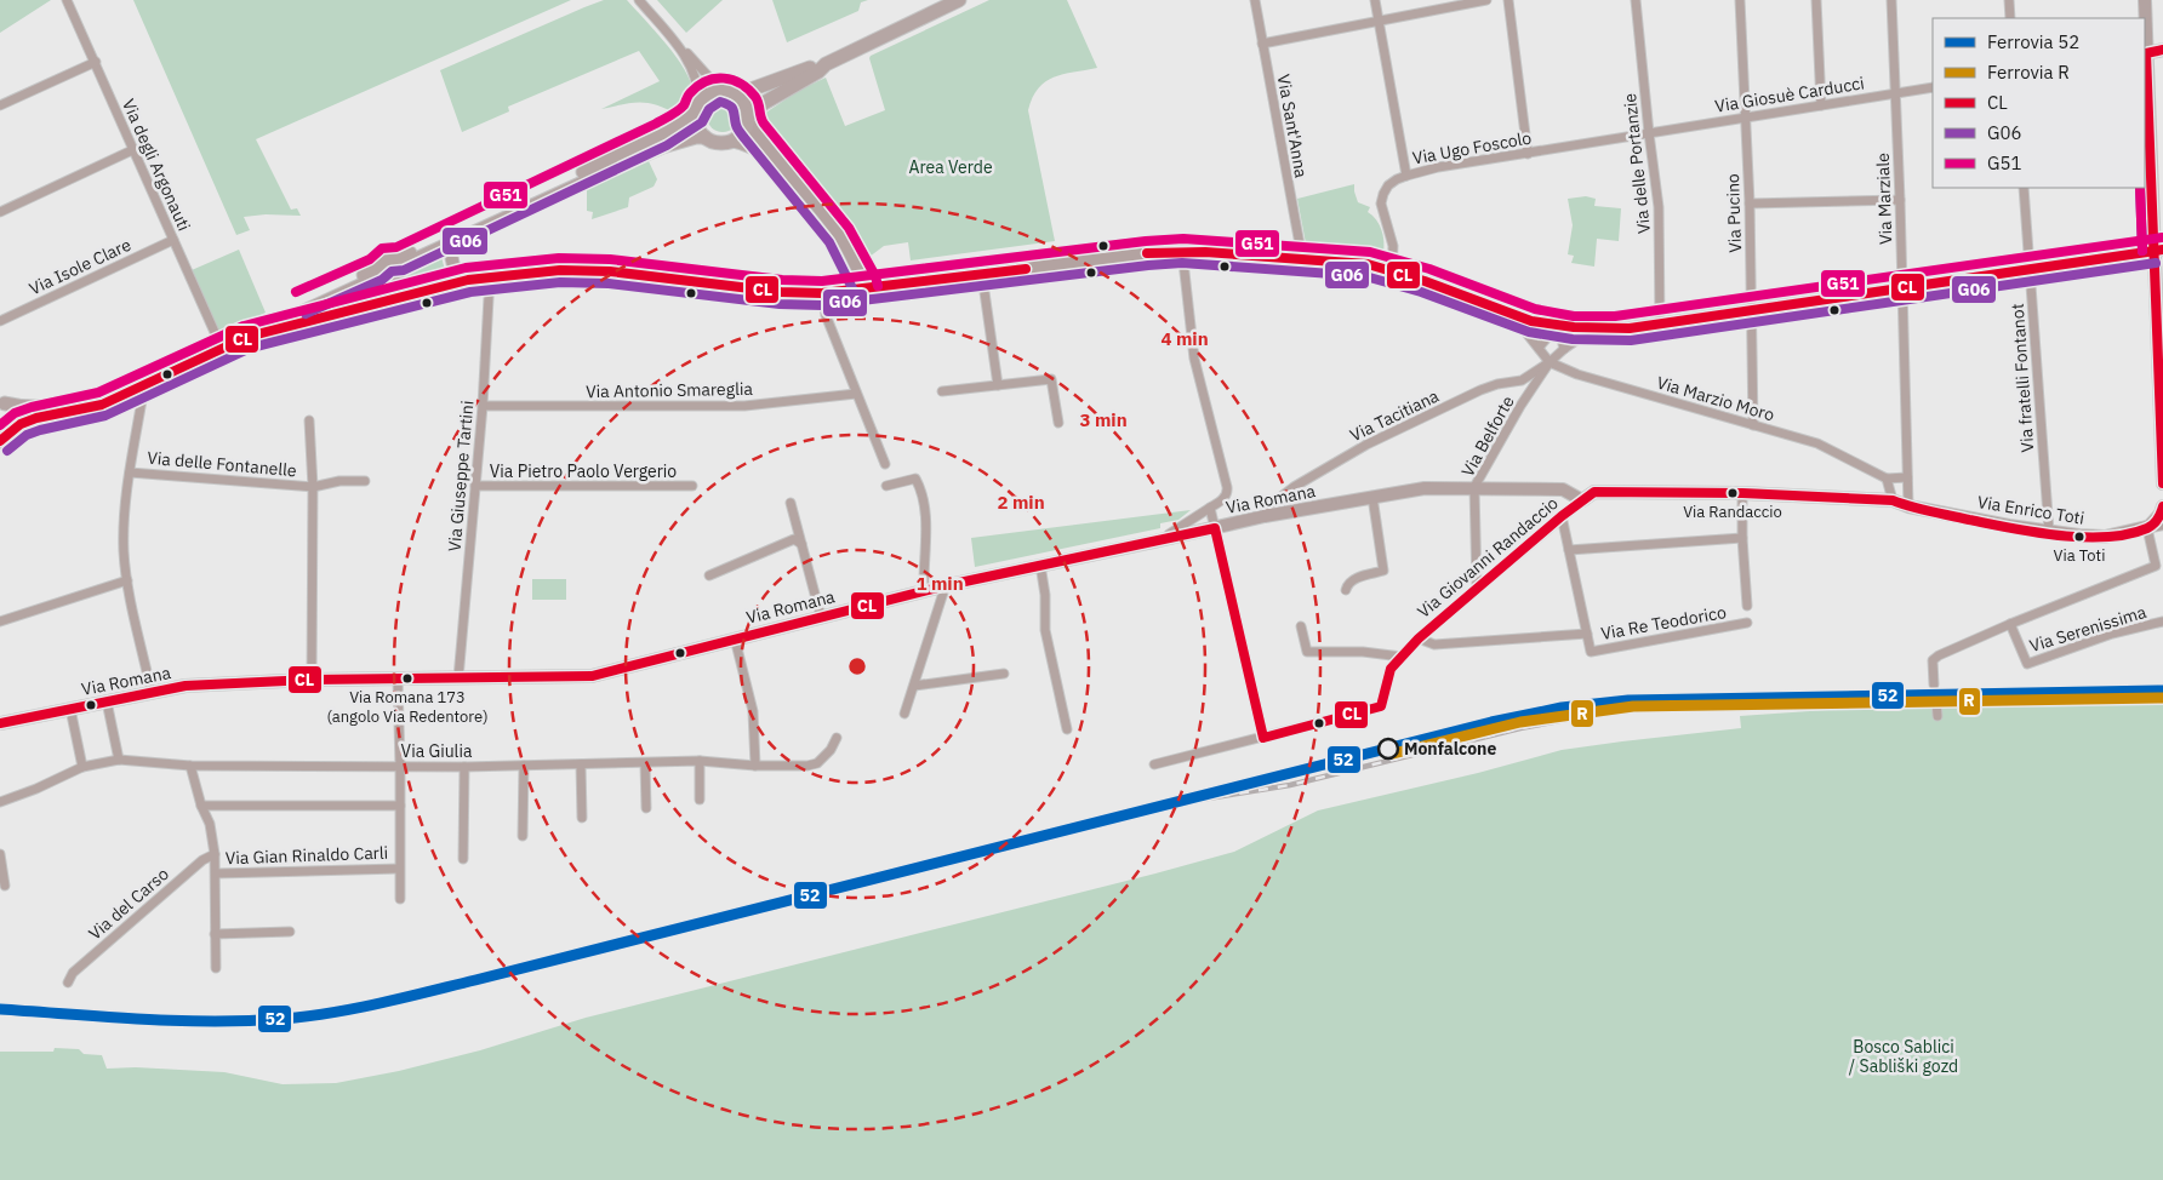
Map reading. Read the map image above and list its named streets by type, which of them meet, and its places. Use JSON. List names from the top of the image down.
{
  "streets": {
    "street": [
      "Via Giosuè Carducci",
      "Via Sant'Anna",
      "Via Ugo Foscolo",
      "Via delle Portanzie",
      "Via degli Argonauti",
      "Via Marziale",
      "Via Pucino",
      "Via Isole Clare",
      "Via fratelli Fontanot",
      "Via Antonio Smareglia",
      "Via Marzio Moro",
      "Via Tacitiana",
      "Via Belforte",
      "Via delle Fontanelle",
      "Via Pietro Paolo Vergerio",
      "Via Giuseppe Tartini",
      "Via Romana",
      "Via Enrico Toti",
      "Via Giovanni Randaccio",
      "Via Re Teodorico",
      "Via Serenissima",
      "Via Giulia",
      "Via Gian Rinaldo Carli",
      "Via del Carso"
    ]
  },
  "crossings": [
    ["Via Giosuè Carducci", "Via Ugo Foscolo"],
    ["Via Giosuè Carducci", "Via delle Portanzie"],
    ["Via Giosuè Carducci", "Via Marziale"],
    ["Via Giosuè Carducci", "Via Pucino"],
    ["Via Ugo Foscolo", "Via delle Portanzie"],
    ["Via degli Argonauti", "Via Isole Clare"],
    ["Via Marziale", "Via Enrico Toti"],
    ["Via Marziale", "Via Giovanni Randaccio"],
    ["Via Pucino", "Via Marzio Moro"],
    ["Via fratelli Fontanot", "Via Enrico Toti"],
    ["Via Antonio Smareglia", "Via Giuseppe Tartini"],
    ["Via Marzio Moro", "Via Tacitiana"],
    ["Via Marzio Moro", "Via Belforte"],
    ["Via Tacitiana", "Via Belforte"],
    ["Via Tacitiana", "Via Romana"],
    ["Via Belforte", "Via Romana"],
    ["Via Belforte", "Via Giovanni Randaccio"],
    ["Via delle Fontanelle", "Via Romana"],
    ["Via Pietro Paolo Vergerio", "Via Giuseppe Tartini"],
    ["Via Giuseppe Tartini", "Via Romana"],
    ["Via Romana", "Via Giovanni Randaccio"],
    ["Via Enrico Toti", "Via Giovanni Randaccio"],
    ["Via Giovanni Randaccio", "Via Re Teodorico"]
  ],
  "parks": ["Area Verde", "Bosco Sablici / Sabliški gozd"],
  "places": [
    "Via Randaccio",
    "Via Toti",
    "Via Romana 173 (angolo Via Redentore)",
    "Monfalcone"
  ],
  "lines": [
    "transit line CL",
    "transit line G51",
    "transit line G06",
    "rail line 52",
    "rail line R"
  ],
  "legend": [
    "Ferrovia 52",
    "Ferrovia R",
    "CL",
    "G06",
    "G51"
  ],
  "rings": [
    "4 min",
    "3 min",
    "2 min",
    "1 min"
  ]
}
